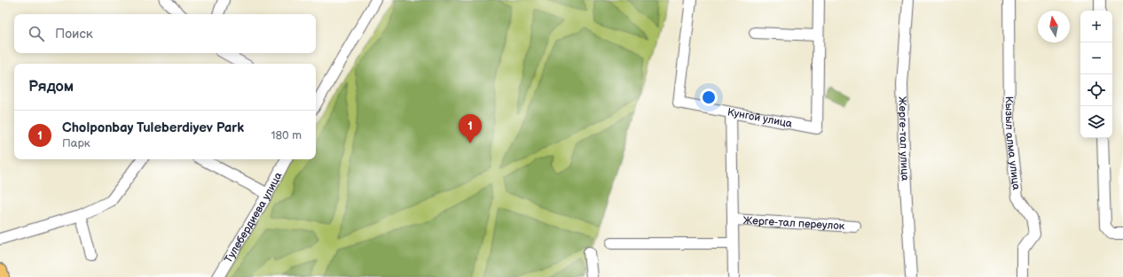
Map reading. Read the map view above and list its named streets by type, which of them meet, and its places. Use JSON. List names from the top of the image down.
{
  "streets": {
    "street": [
      "Кунгой улица",
      "Жерге-тал улица",
      "Кызыл алма улица",
      "Тулебердиева улица",
      "Жерге-тал переулок"
    ]
  },
  "north": "top",
  "page": {
    "map_buttons": ["+", "−"],
    "search": "Поиск",
    "heading": "Рядом",
    "list": [
      {
        "mark": "1",
        "name": "Cholponbay Tuleberdiyev Park",
        "note": "Парк",
        "value": "180 m"
      }
    ],
    "pins": "1"
  }
}
